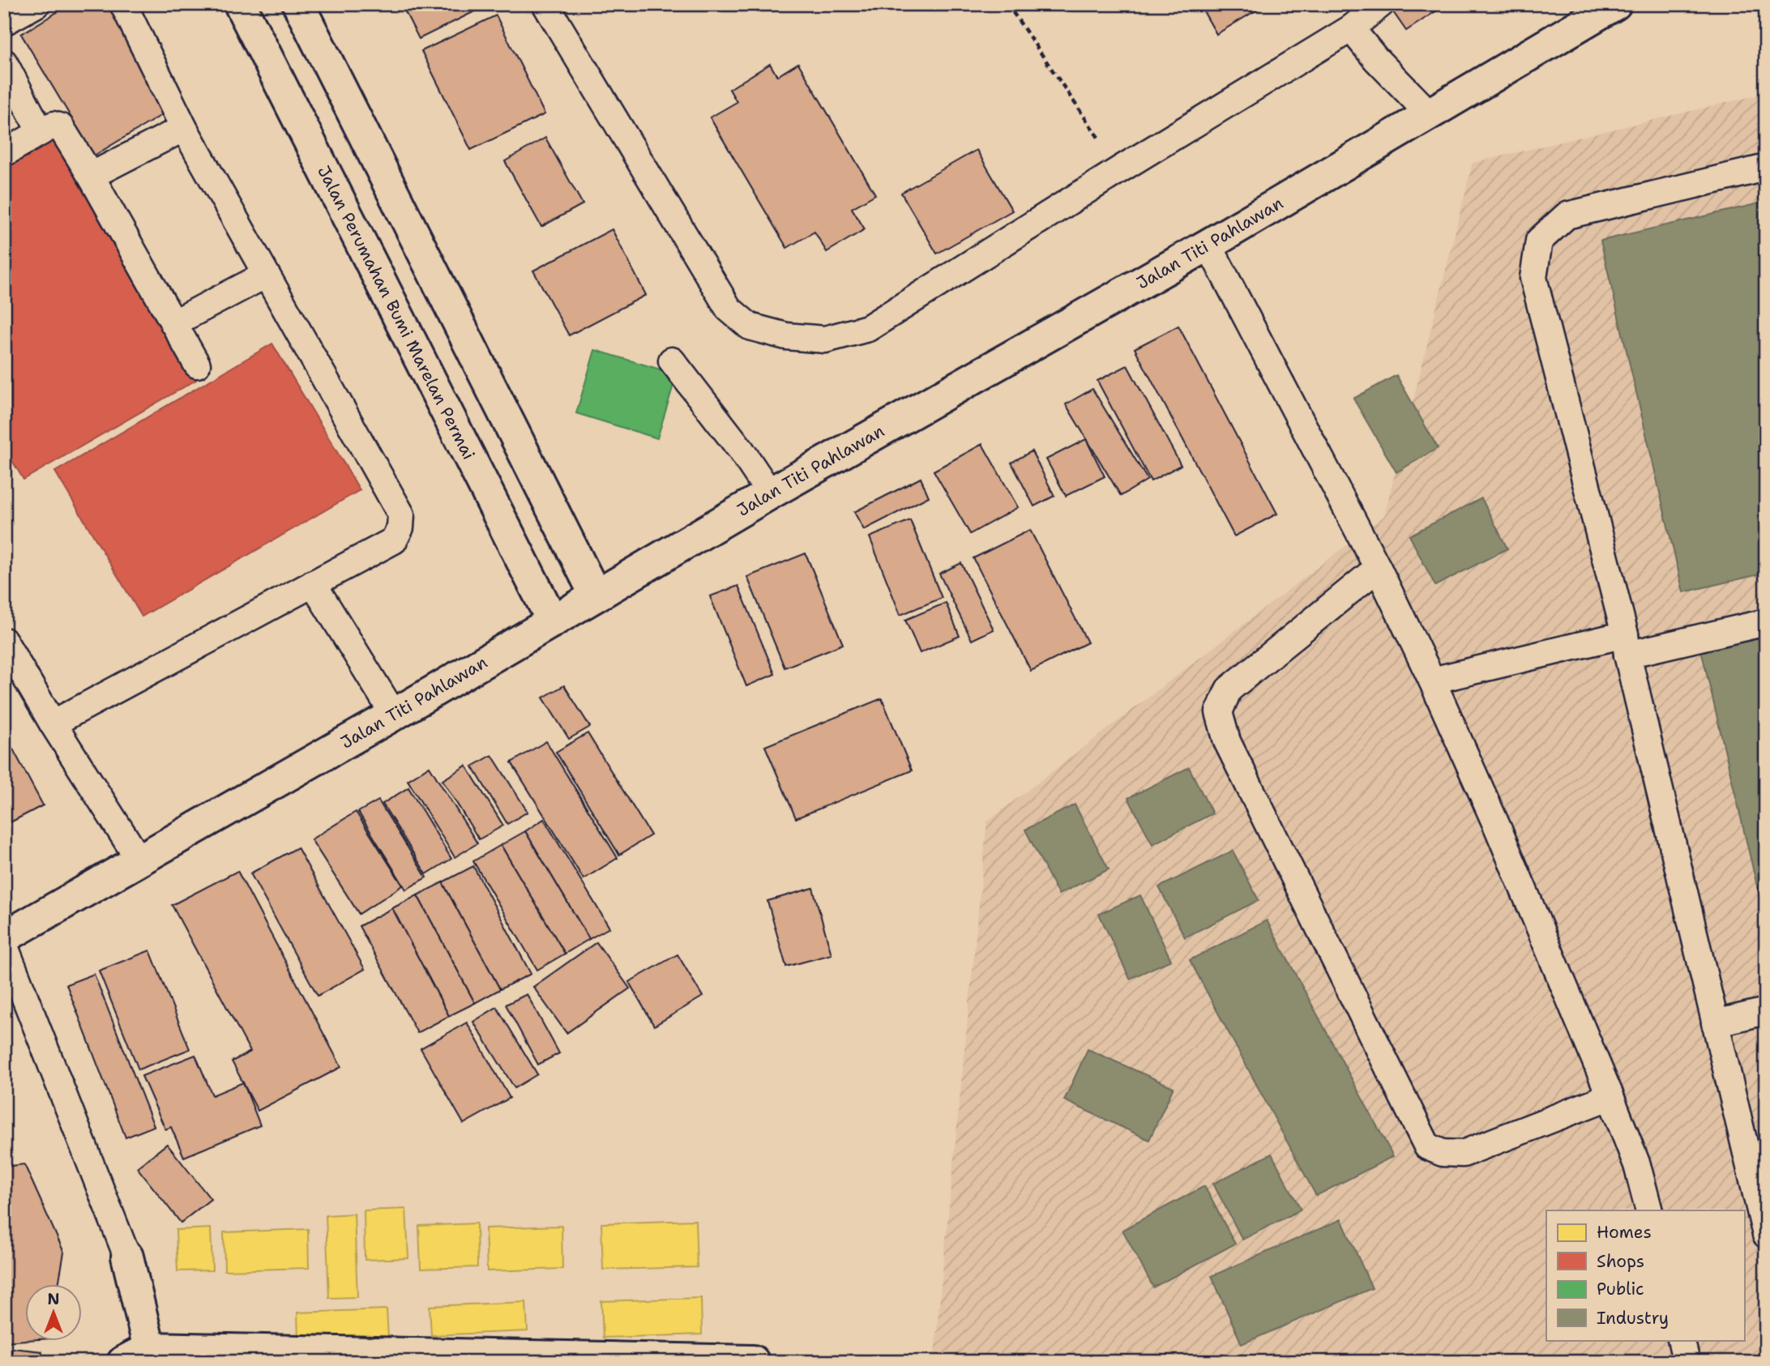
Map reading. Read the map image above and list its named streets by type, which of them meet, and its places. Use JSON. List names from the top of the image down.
{
  "streets": {
    "street": ["Jalan Titi Pahlawan", "Jalan Perumahan Bumi Marelan Permai"]
  },
  "crossings": [
    ["Jalan Titi Pahlawan", "Jalan Perumahan Bumi Marelan Permai"]
  ],
  "legend": [
    "Homes",
    "Shops",
    "Public",
    "Industry"
  ],
  "north": "top"
}
